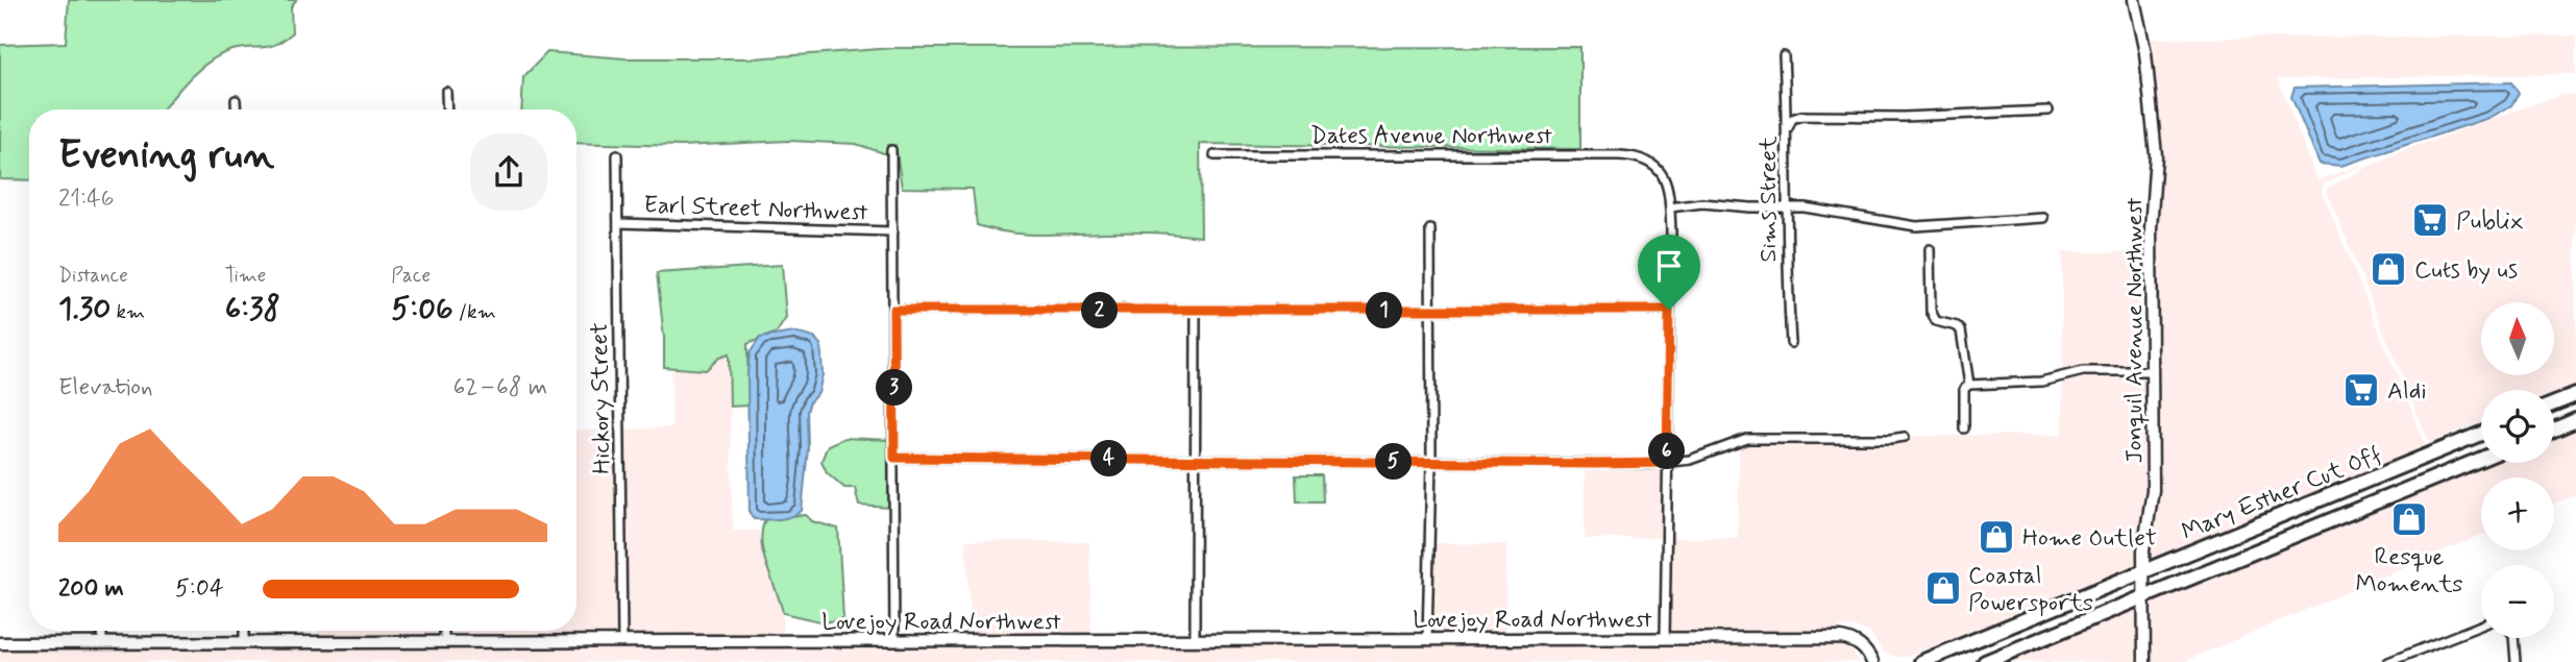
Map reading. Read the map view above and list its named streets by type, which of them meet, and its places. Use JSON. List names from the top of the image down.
{
  "streets": {
    "main road": ["Mary Esther Cut Off"],
    "street": [
      "Dates Avenue Northwest",
      "Sims Street",
      "Earl Street Northwest",
      "Jonquil Avenue Northwest",
      "Hickory Street",
      "Lovejoy Road Northwest"
    ]
  },
  "crossings": [
    ["Earl Street Northwest", "Hickory Street"],
    ["Jonquil Avenue Northwest", "Mary Esther Cut Off"],
    ["Hickory Street", "Lovejoy Road Northwest"]
  ],
  "places": {
    "supermarket": ["Publix", "Aldi"],
    "shop": [
      "Cuts by us",
      "Resque Moments",
      "Home Outlet",
      "Coastal Powersports"
    ]
  },
  "north": "top",
  "page": {
    "heading": ["Evening run", "21:46"],
    "stats": [
      ["Distance", "1.30 km"],
      ["Time", "6:38"],
      ["Pace", "5:06 /km"]
    ],
    "pins": [
      "1",
      "2",
      "3",
      "6",
      "4",
      "5"
    ],
    "map_buttons": ["+", "−"],
    "chart": ["Elevation", "62–68 m"],
    "list": [
      {
        "name": "200 m",
        "note": "5:04"
      }
    ]
  }
}
